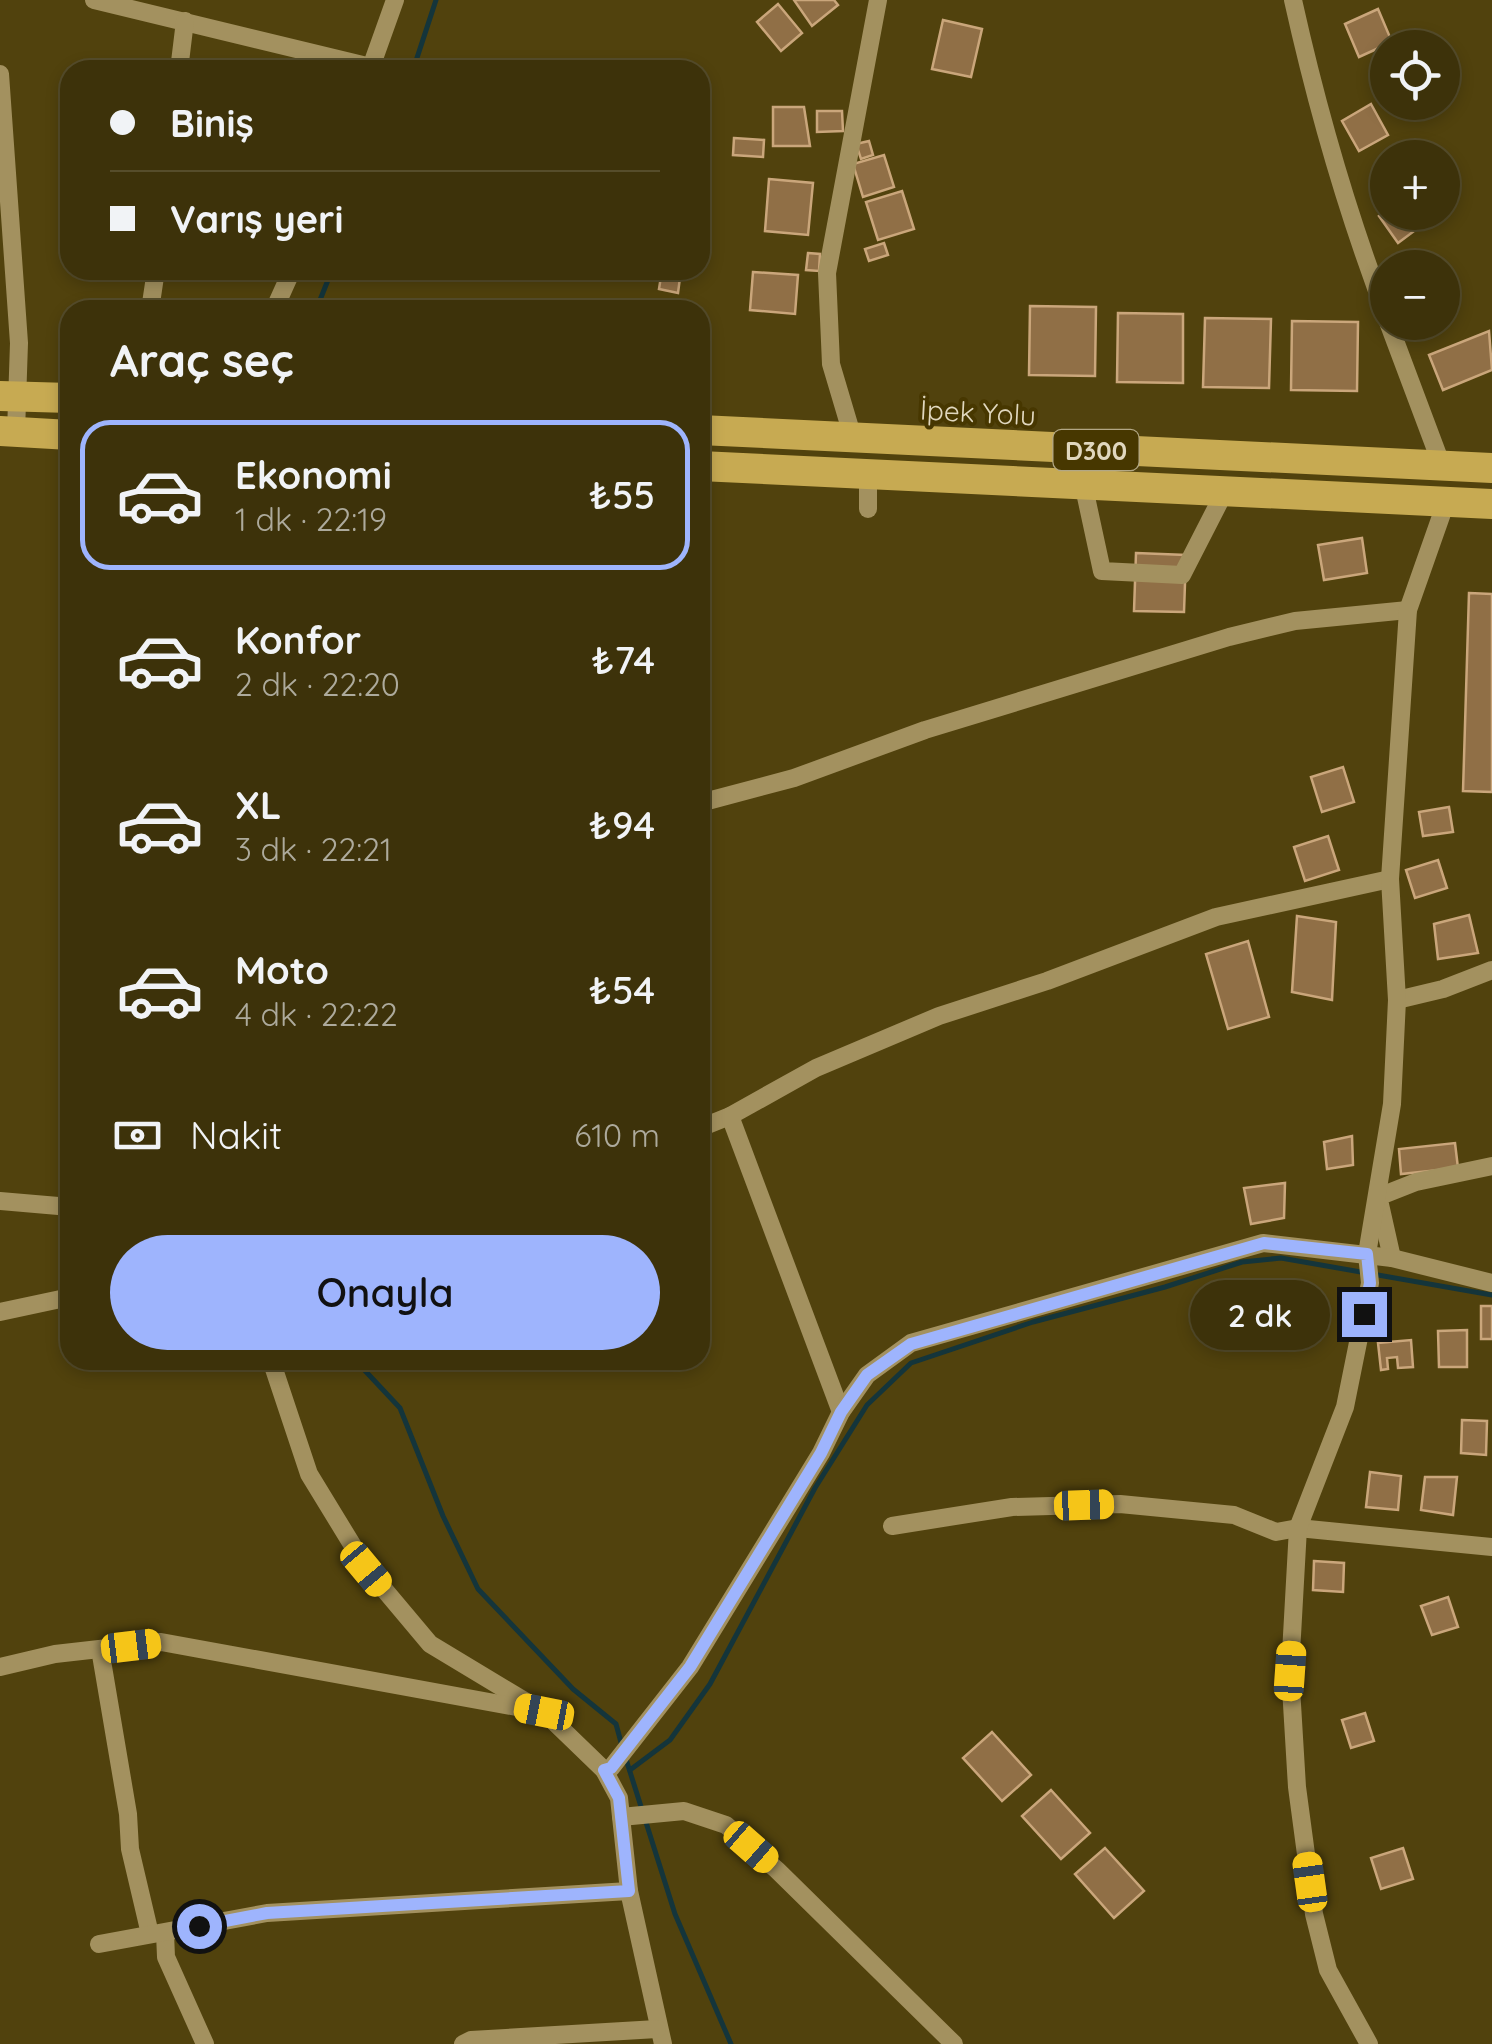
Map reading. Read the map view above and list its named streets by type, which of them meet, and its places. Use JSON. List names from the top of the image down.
{
  "streets": {
    "highway": ["İpek Yolu", "D300"]
  },
  "page": {
    "map_buttons": ["+", "−"],
    "banner": ["Biniş", "Varış yeri"],
    "heading": "Araç seç",
    "list": [
      {
        "name": "Ekonomi",
        "note": "1 dk · 22:19",
        "value": "₺55"
      },
      {
        "name": "Konfor",
        "note": "2 dk · 22:20",
        "value": "₺74"
      },
      {
        "name": "XL",
        "note": "3 dk · 22:21",
        "value": "₺94"
      },
      {
        "name": "Moto",
        "note": "4 dk · 22:22",
        "value": "₺54"
      }
    ],
    "pay": ["Nakit", "610 m"],
    "buttons": "Onayla",
    "bubble": "2 dk"
  }
}
